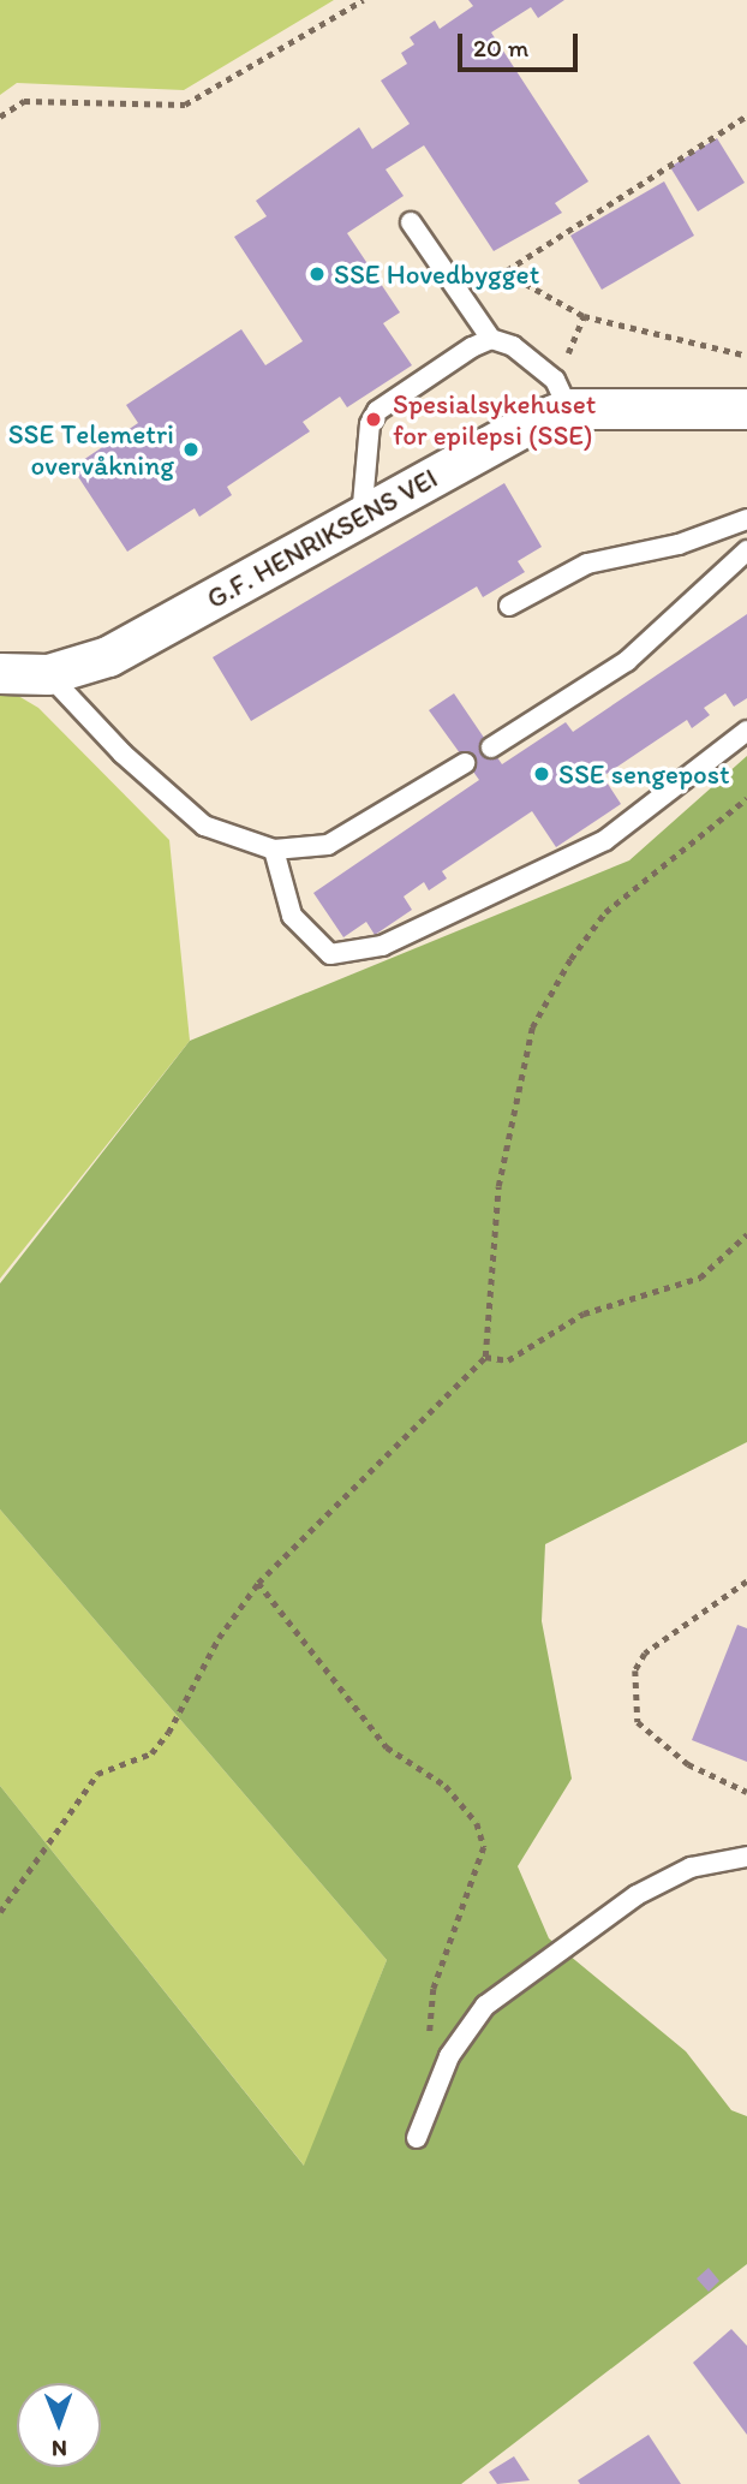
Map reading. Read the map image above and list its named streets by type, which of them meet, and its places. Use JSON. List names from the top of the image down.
{
  "streets": {
    "street": ["G.F. HENRIKSENS VEI"]
  },
  "places": [
    "SSE Hovedbygget",
    "Spesialsykehuset for epilepsi (SSE)",
    "SSE Telemetri overvåkning",
    "SSE sengepost"
  ],
  "scale_bar": "20 m",
  "north": "bottom"
}
